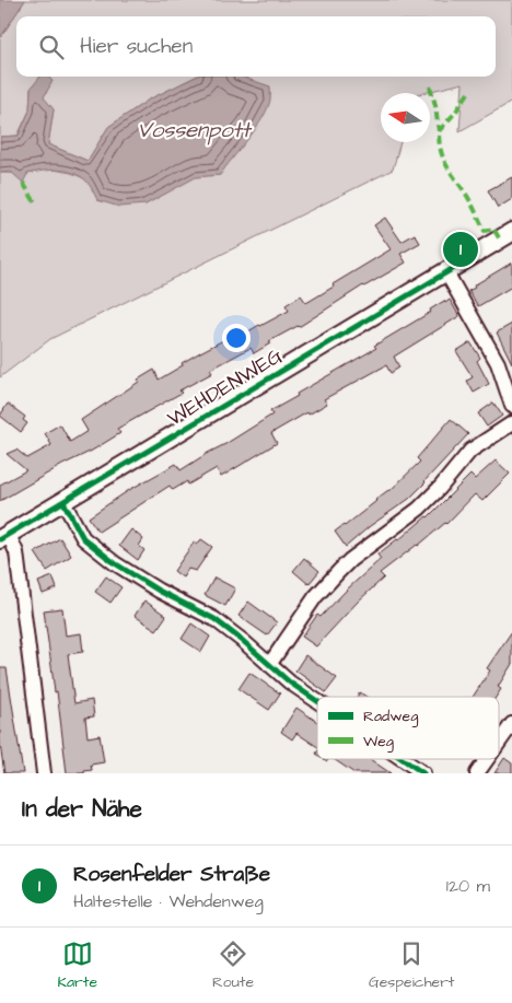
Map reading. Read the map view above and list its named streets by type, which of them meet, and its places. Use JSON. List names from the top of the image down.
{
  "streets": {
    "main road": ["WEHDENWEG"]
  },
  "water": ["Vossenpott"],
  "legend": ["Radweg", "Weg"],
  "north": "left",
  "page": {
    "search": "Hier suchen",
    "pins": "1",
    "heading": "In der Nähe",
    "list": [
      {
        "mark": "1",
        "name": "Rosenfelder Straße",
        "note": "Haltestelle · Wehdenweg",
        "value": "120 m"
      }
    ],
    "nav": ["Karte", "Route", "Gespeichert"]
  }
}
